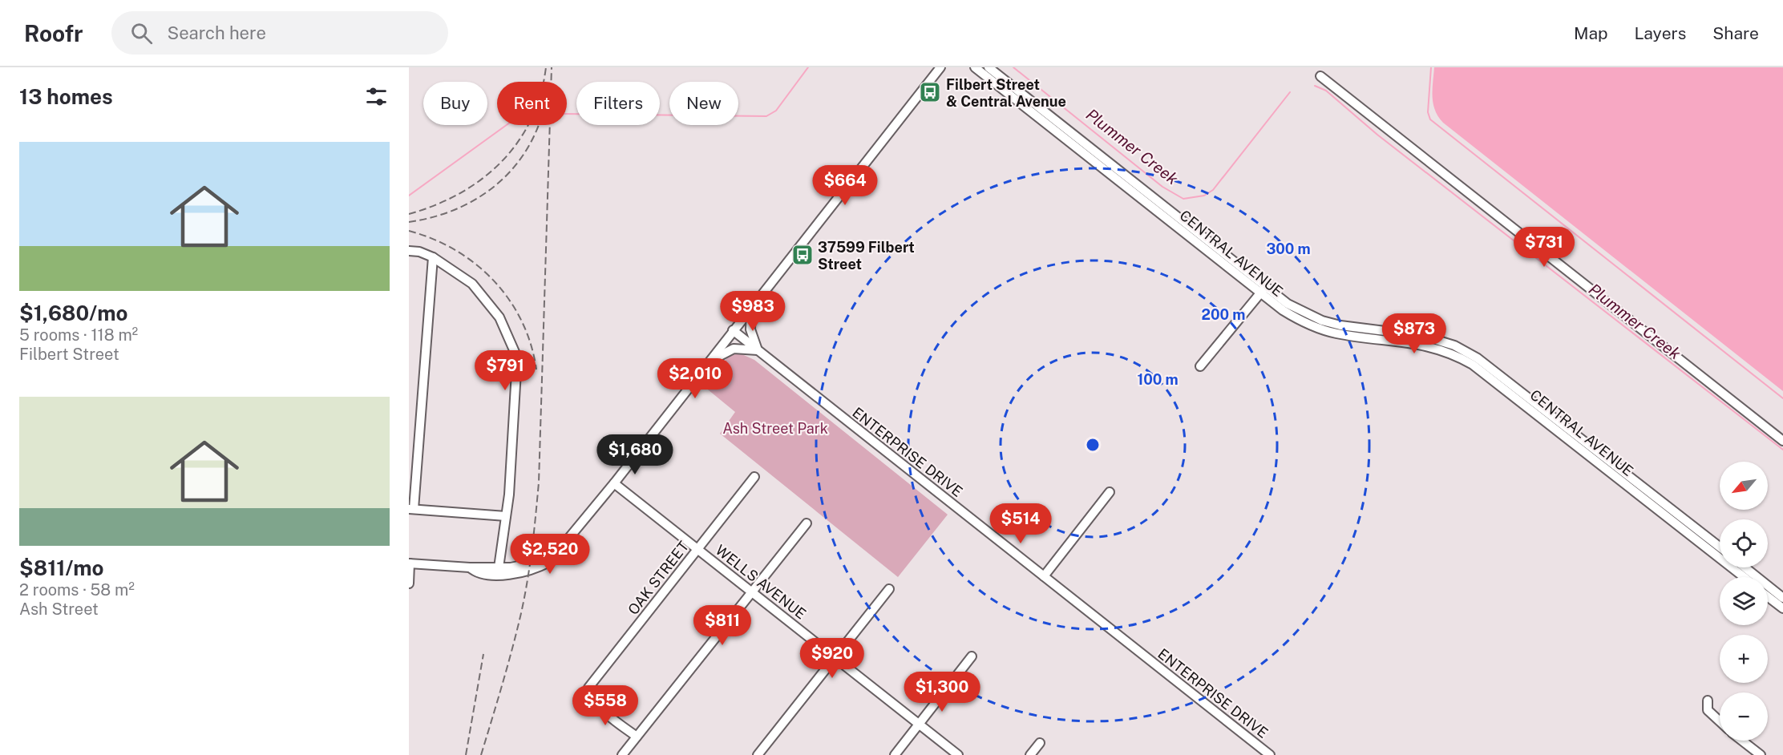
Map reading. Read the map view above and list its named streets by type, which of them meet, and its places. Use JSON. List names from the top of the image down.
{
  "streets": {
    "street": [
      "CENTRAL AVENUE",
      "ENTERPRISE DRIVE",
      "OAK STREET",
      "WELLS AVENUE"
    ]
  },
  "crossings": [
    ["OAK STREET", "WELLS AVENUE"]
  ],
  "water": ["Plummer Creek"],
  "parks": ["Ash Street Park"],
  "places": {
    "bus stop": ["Filbert Street & Central Avenue", "37599 Filbert Street"]
  },
  "north": "bottom left",
  "page": {
    "header": "Roofr",
    "search": "Search here",
    "nav": ["Map", "Layers", "Share"],
    "heading": "13 homes",
    "chip": [
      "Buy",
      "Rent",
      "Filters",
      "New"
    ],
    "list": [
      {
        "name": "$1,680/mo",
        "note": "5 rooms · 118 m² · Filbert Street"
      },
      {
        "name": "$811/mo",
        "note": "2 rooms · 58 m² · Ash Street"
      }
    ],
    "price": [
      "$664",
      "$731",
      "$983",
      "$873",
      "$791",
      "$2,010",
      "$1,680",
      "$514",
      "$2,520",
      "$811",
      "$920",
      "$1,300",
      "$558"
    ],
    "map_buttons": ["+", "−"]
  },
  "rings": ["300 m", "200 m", "100 m"]
}
